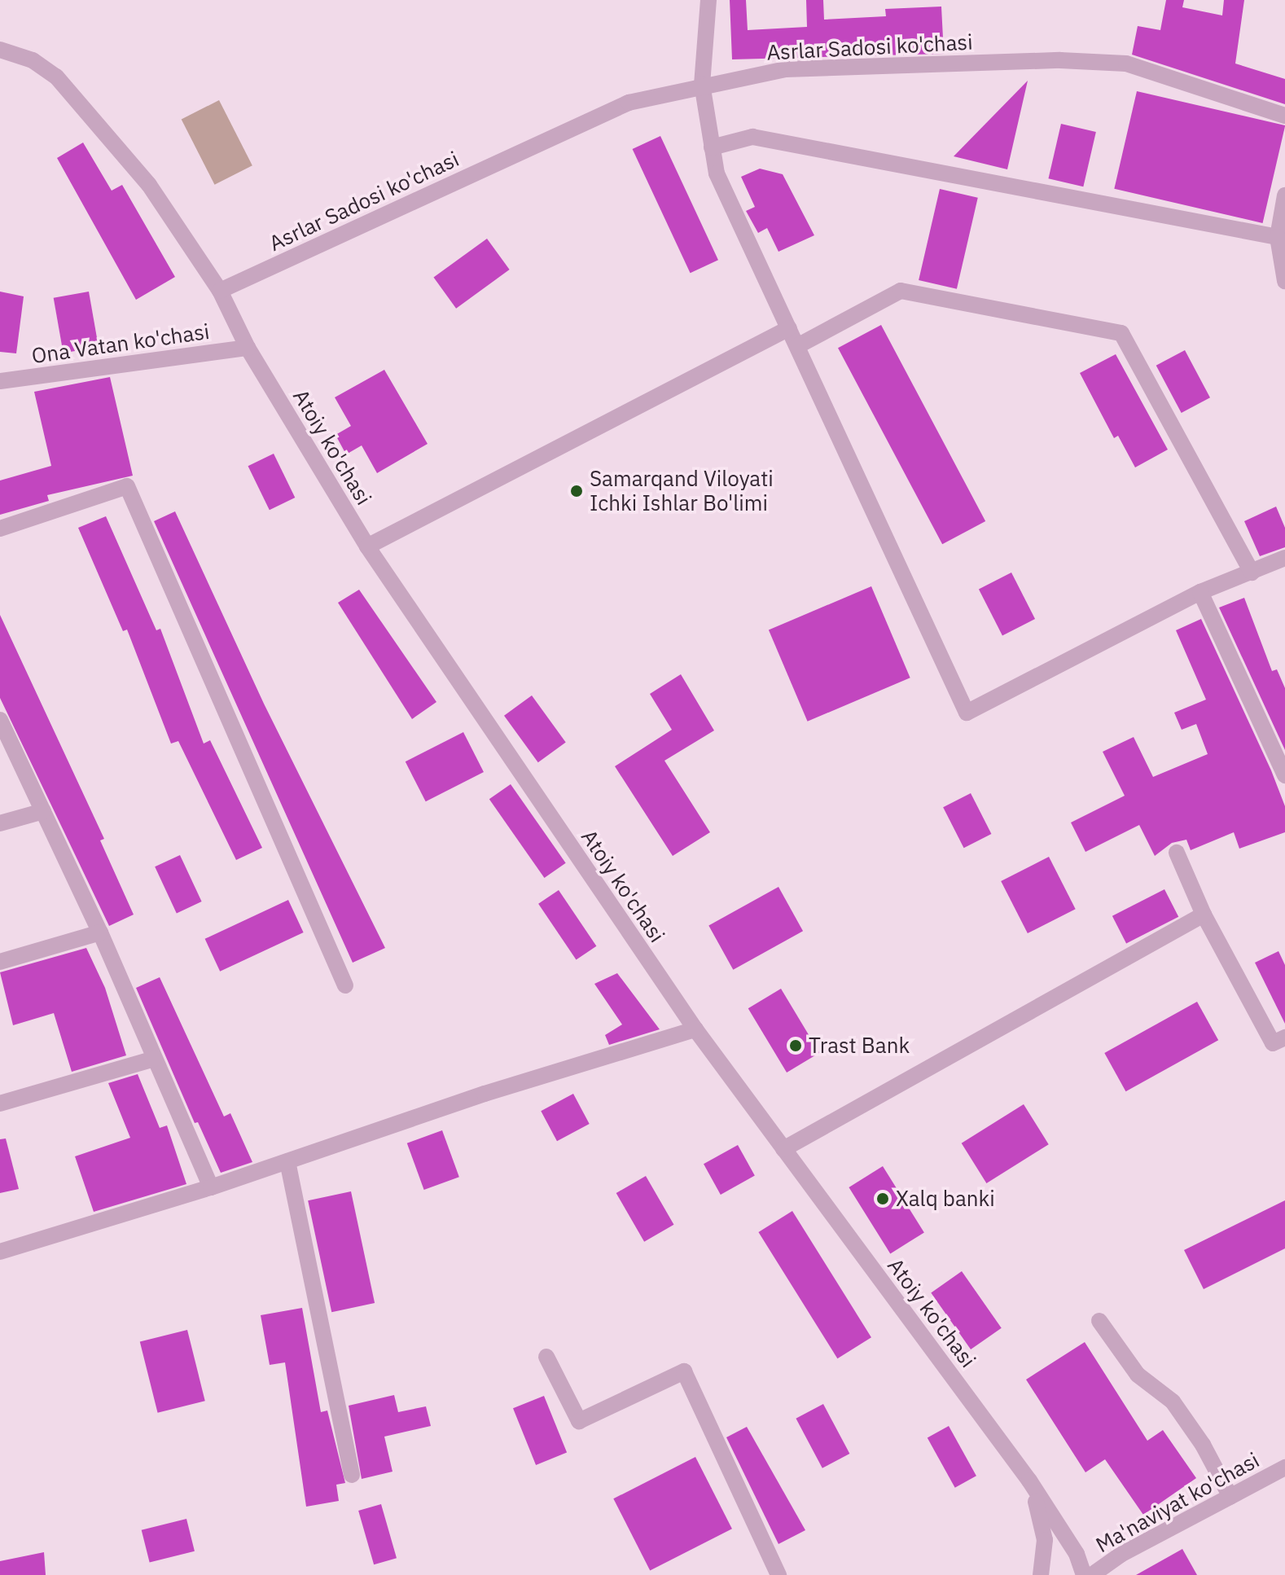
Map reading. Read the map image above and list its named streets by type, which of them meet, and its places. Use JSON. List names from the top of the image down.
{
  "streets": {
    "street": [
      "Asrlar Sadosi ko'chasi",
      "Ona Vatan ko'chasi",
      "Atoiy ko'chasi",
      "Ma'naviyat ko'chasi"
    ]
  },
  "crossings": [
    ["Asrlar Sadosi ko'chasi", "Atoiy ko'chasi"],
    ["Ona Vatan ko'chasi", "Atoiy ko'chasi"]
  ],
  "places": ["Samarqand Viloyati Ichki Ishlar Bo'limi", "Trast Bank", "Xalq banki"]
}
